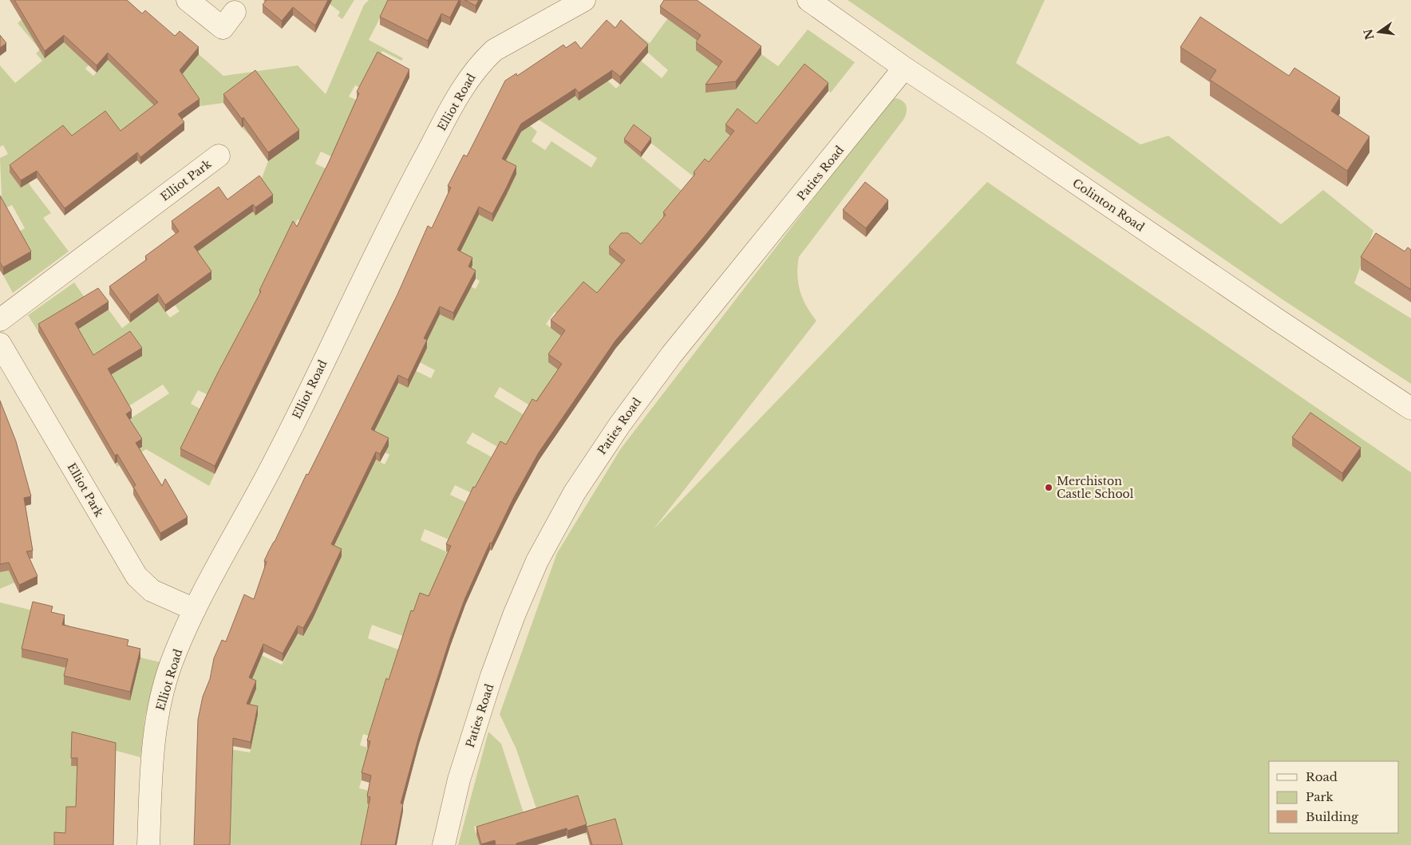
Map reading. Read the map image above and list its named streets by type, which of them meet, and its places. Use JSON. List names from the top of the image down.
{
  "streets": {
    "street": [
      "Elliot Road",
      "Paties Road",
      "Elliot Park",
      "Colinton Road"
    ]
  },
  "crossings": [
    ["Elliot Road", "Elliot Park"],
    ["Paties Road", "Colinton Road"]
  ],
  "places": ["Merchiston Castle School"],
  "legend": ["Road", "Park", "Building"],
  "north": "left"
}
